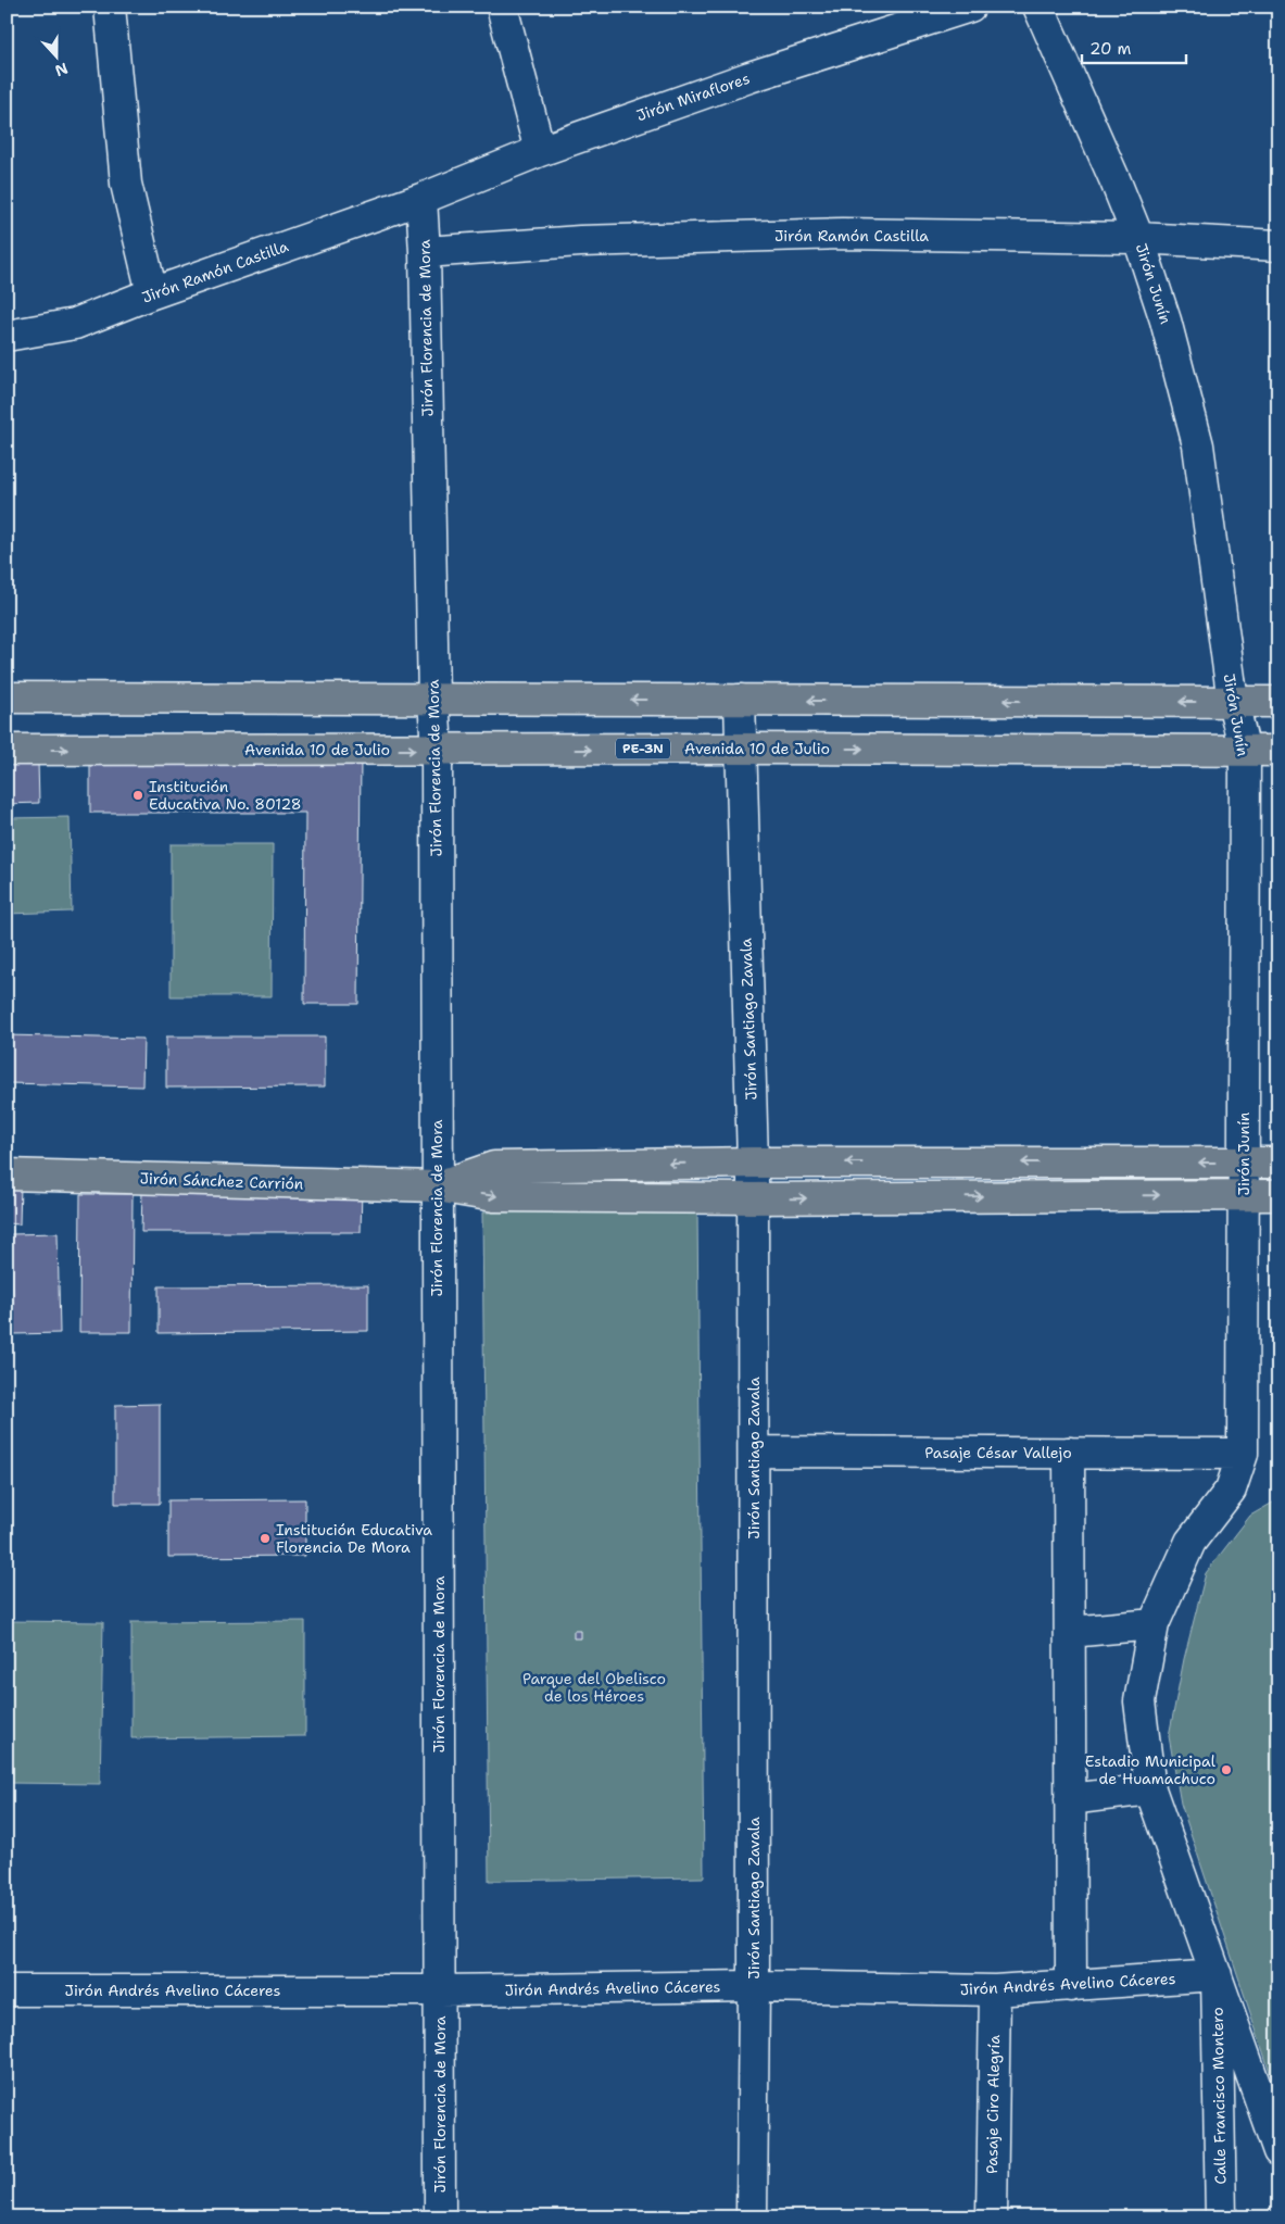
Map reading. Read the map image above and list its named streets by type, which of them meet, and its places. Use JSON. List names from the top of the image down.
{
  "streets": {
    "main road": ["PE-3N", "Avenida 10 de Julio", "Jirón Sánchez Carrión"],
    "street": [
      "Jirón Miraflores",
      "Jirón Ramón Castilla",
      "Jirón Junín",
      "Jirón Florencia de Mora",
      "Jirón Santiago Zavala",
      "Pasaje César Vallejo",
      "Jirón Andrés Avelino Cáceres",
      "Calle Francisco Montero",
      "Pasaje Ciro Alegría"
    ]
  },
  "crossings": [
    ["Jirón Miraflores", "Jirón Ramón Castilla"],
    ["Jirón Miraflores", "Jirón Florencia de Mora"],
    ["Jirón Ramón Castilla", "Jirón Junín"],
    ["Jirón Ramón Castilla", "Jirón Florencia de Mora"],
    ["Jirón Junín", "Avenida 10 de Julio"],
    ["Jirón Junín", "Pasaje César Vallejo"],
    ["Jirón Junín", "Jirón Andrés Avelino Cáceres"],
    ["Jirón Junín", "Calle Francisco Montero"],
    ["Jirón Florencia de Mora", "Avenida 10 de Julio"],
    ["Jirón Florencia de Mora", "Jirón Sánchez Carrión"],
    ["Jirón Florencia de Mora", "Jirón Andrés Avelino Cáceres"],
    ["Avenida 10 de Julio", "Jirón Santiago Zavala"],
    ["Jirón Santiago Zavala", "Pasaje César Vallejo"],
    ["Jirón Santiago Zavala", "Jirón Andrés Avelino Cáceres"],
    ["Jirón Andrés Avelino Cáceres", "Calle Francisco Montero"],
    ["Jirón Andrés Avelino Cáceres", "Pasaje Ciro Alegría"]
  ],
  "parks": ["Parque del Obelisco de los Héroes"],
  "places": ["Institución Educativa No. 80128", "Institución Educativa Florencia De Mora", "Estadio Municipal de Huamachuco"],
  "scale_bar": "20 m",
  "north": "bottom"
}
